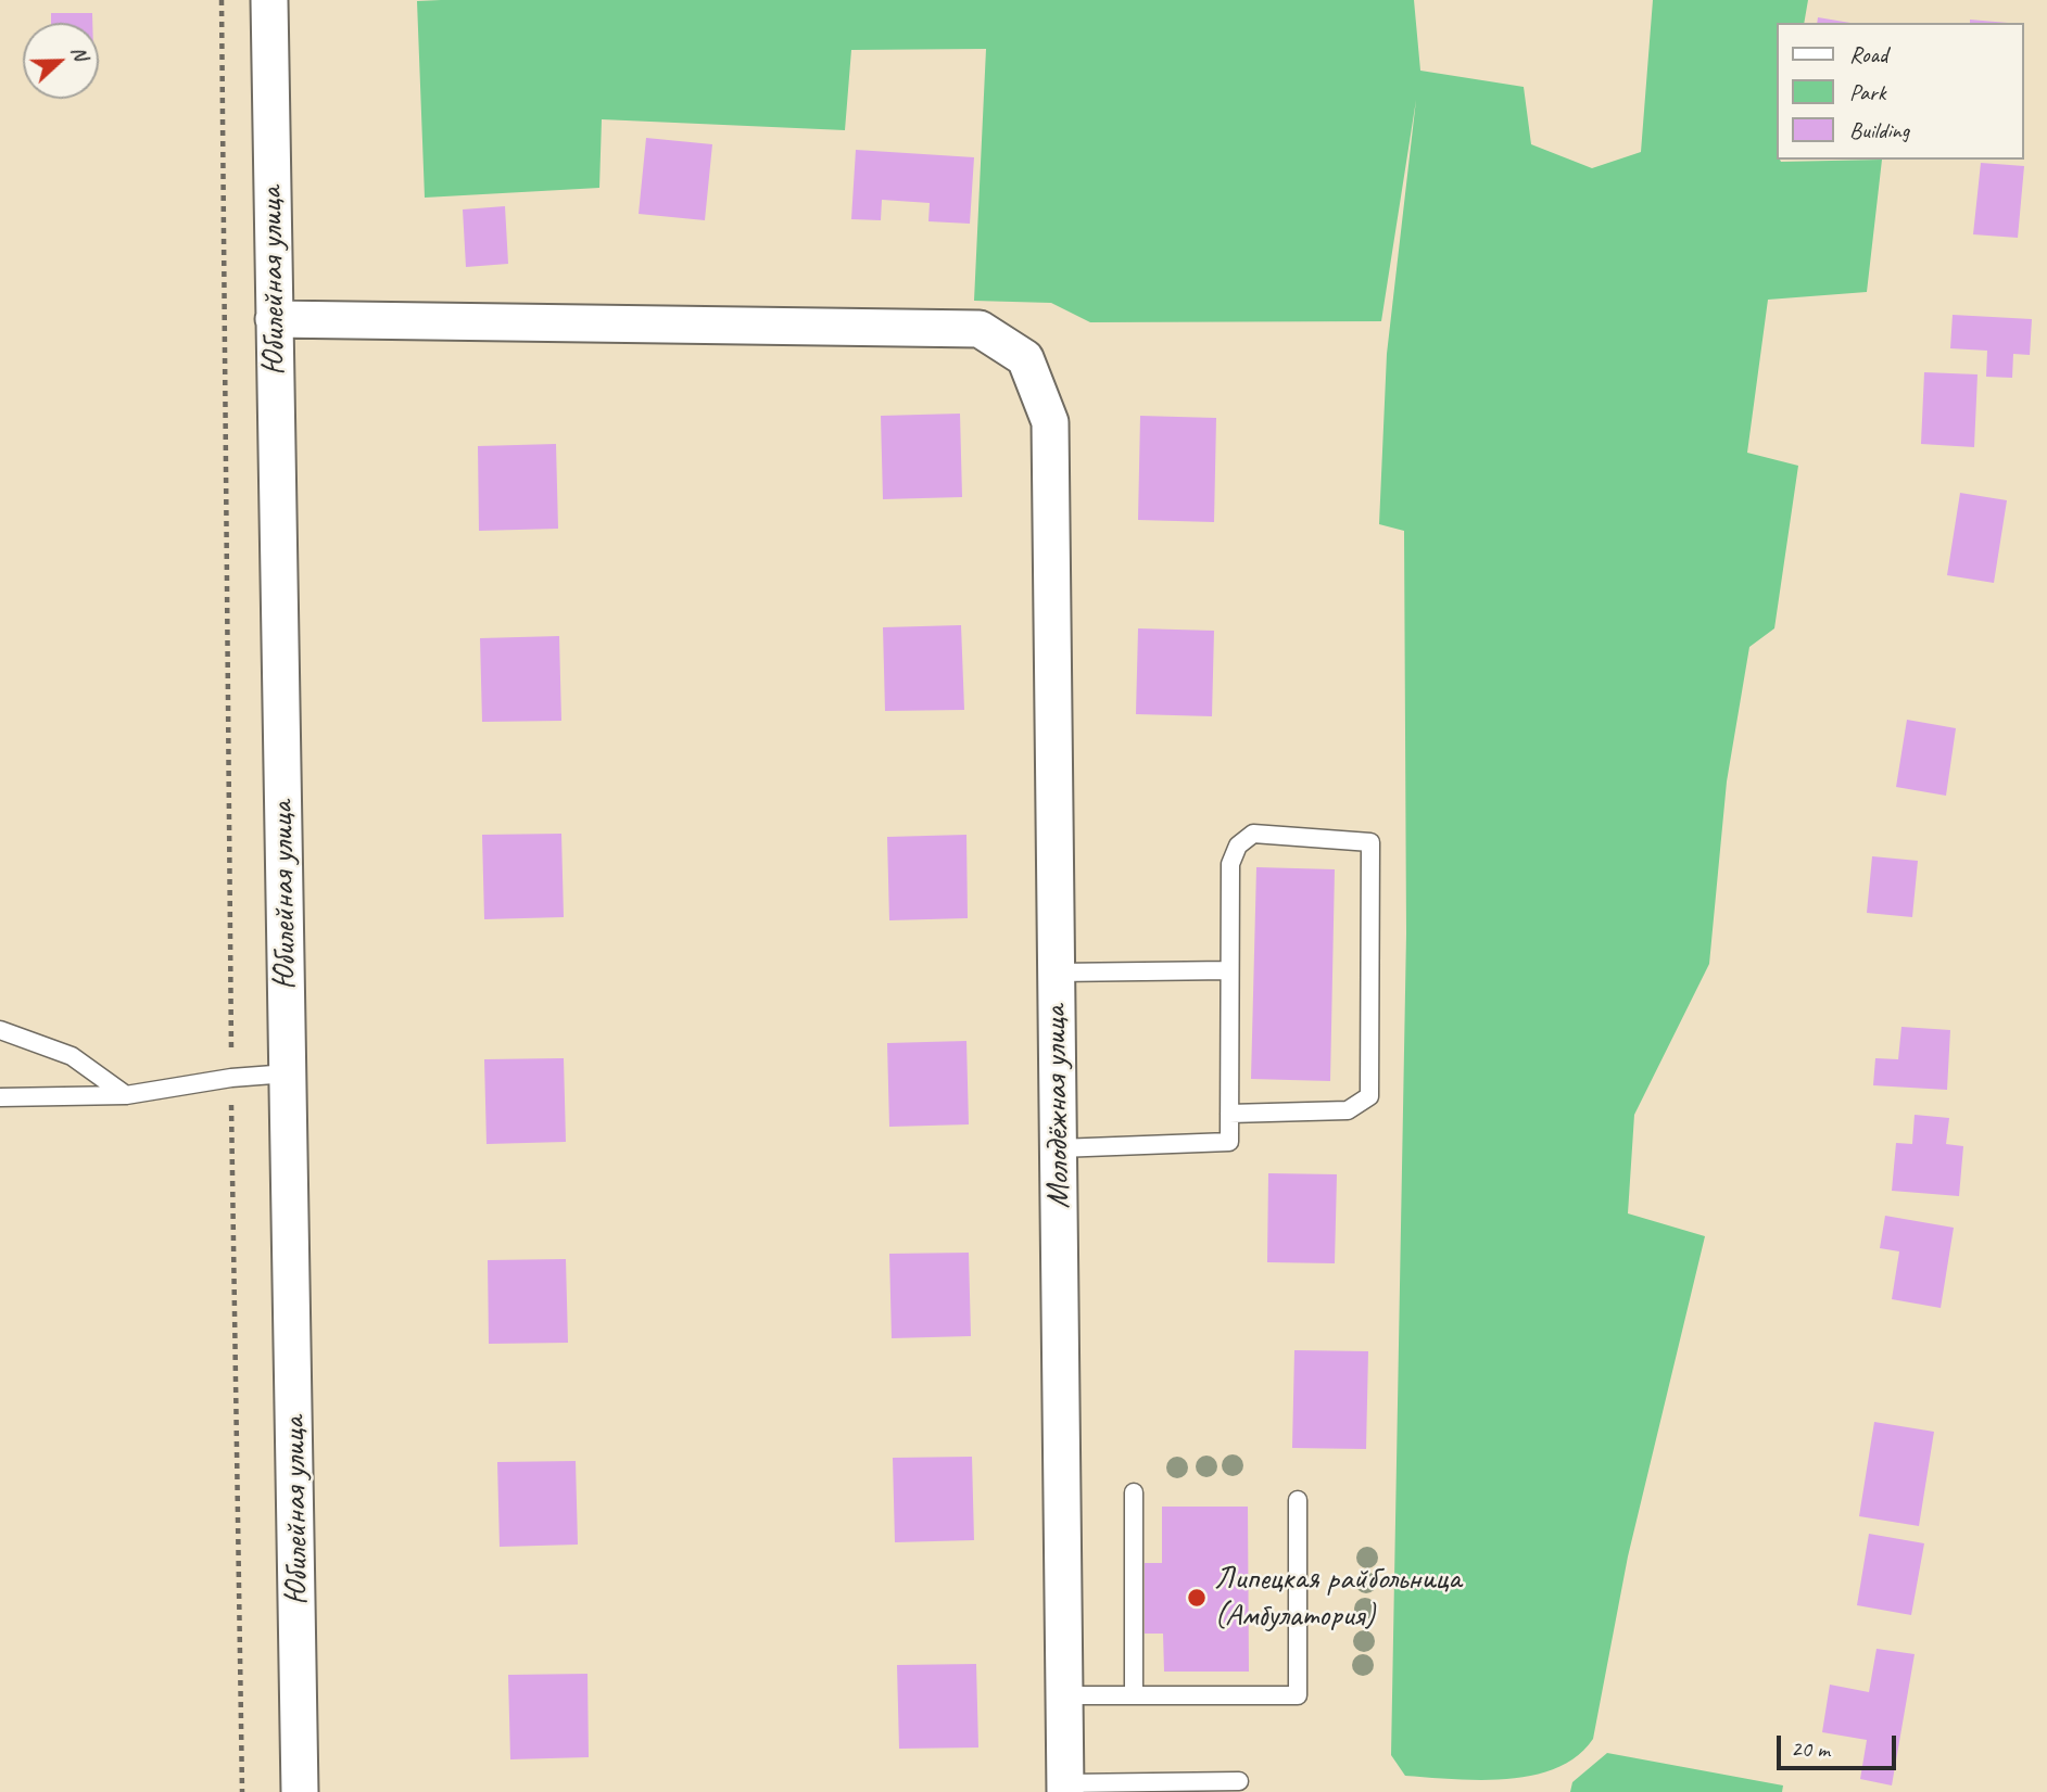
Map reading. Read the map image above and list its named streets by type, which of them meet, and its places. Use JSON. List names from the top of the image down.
{
  "streets": {
    "street": ["Юбилейная улица", "Молодёжная улица"]
  },
  "crossings": [
    ["Юбилейная улица", "Молодёжная улица"]
  ],
  "places": ["Липецкая райбольница (Амбулатория)"],
  "legend": ["Road", "Park", "Building"],
  "scale_bar": "20 m",
  "north": "right"
}
